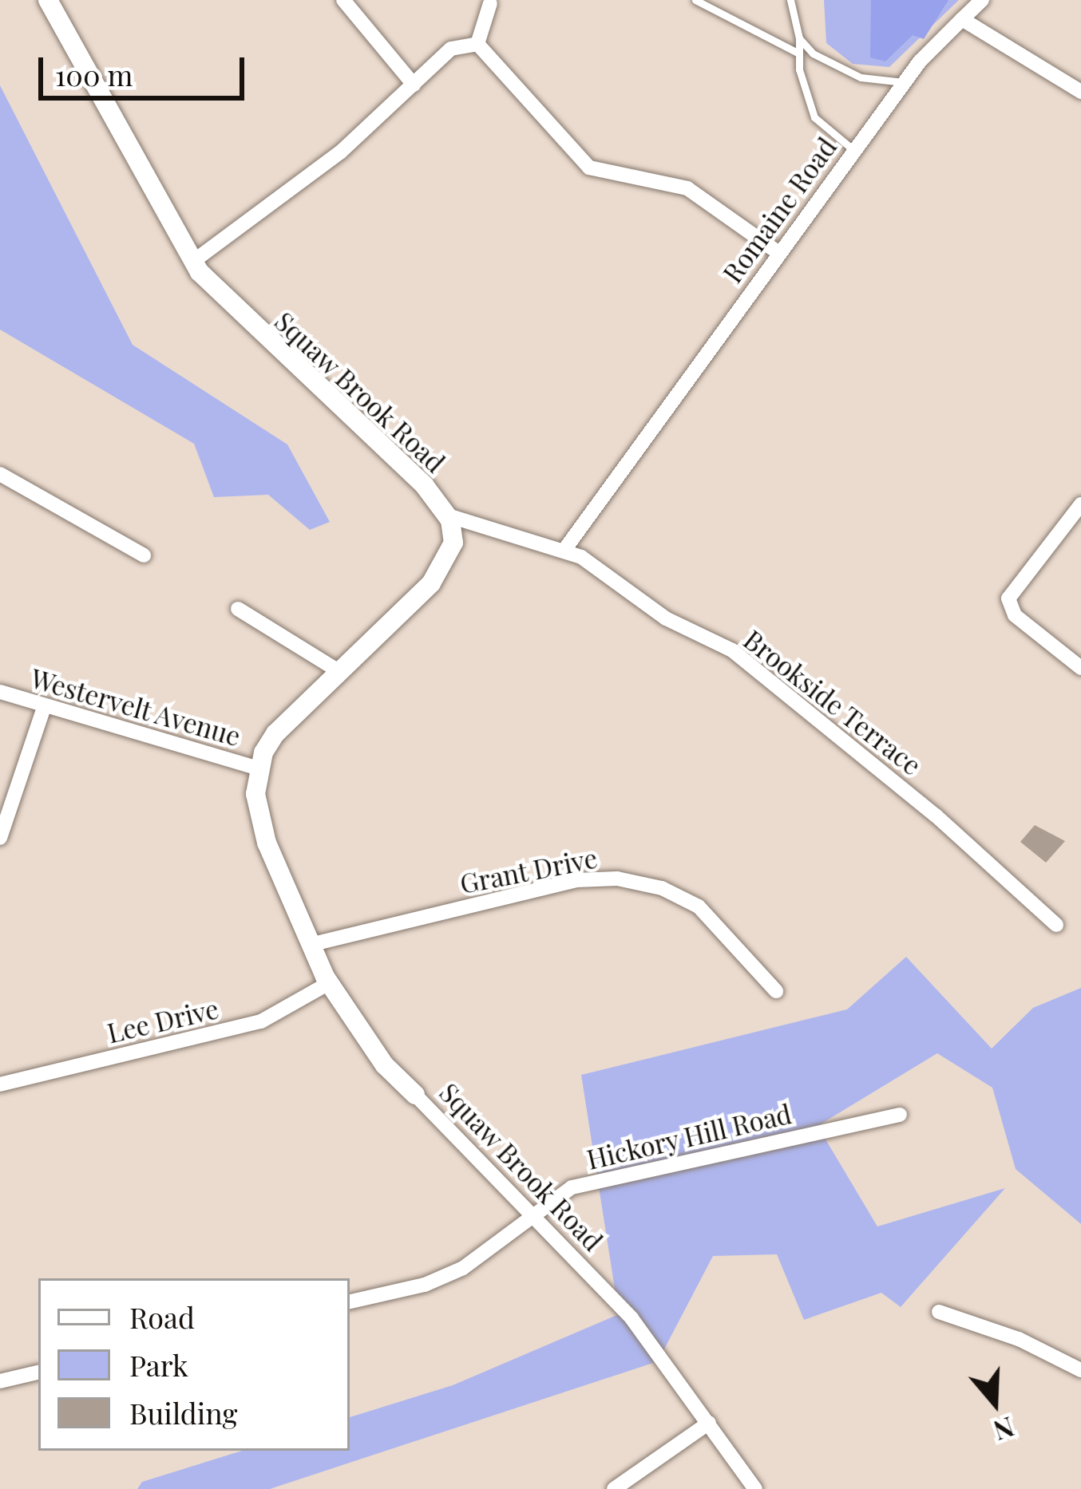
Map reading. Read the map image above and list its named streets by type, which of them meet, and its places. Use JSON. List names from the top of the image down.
{
  "streets": {
    "street": [
      "Romaine Road",
      "Squaw Brook Road",
      "Brookside Terrace",
      "Westervelt Avenue",
      "Grant Drive",
      "Lee Drive",
      "Hickory Hill Road"
    ]
  },
  "crossings": [
    ["Romaine Road", "Brookside Terrace"],
    ["Squaw Brook Road", "Brookside Terrace"],
    ["Squaw Brook Road", "Westervelt Avenue"],
    ["Squaw Brook Road", "Grant Drive"],
    ["Squaw Brook Road", "Lee Drive"],
    ["Squaw Brook Road", "Hickory Hill Road"]
  ],
  "legend": ["Road", "Park", "Building"],
  "scale_bar": "100 m",
  "north": "bottom"
}
